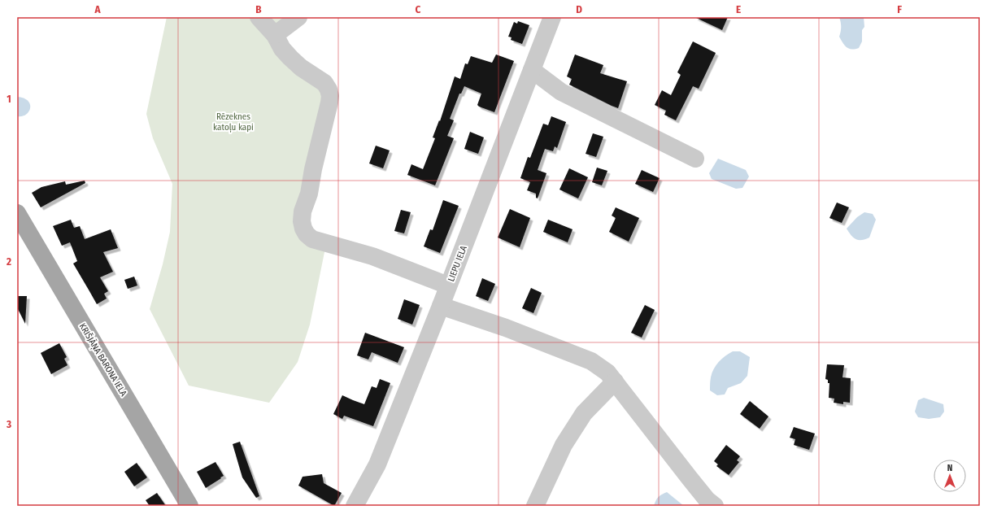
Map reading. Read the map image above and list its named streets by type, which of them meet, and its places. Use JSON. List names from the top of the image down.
{
  "streets": {
    "main road": ["KRIŠJĀŅA BARONA IELA"],
    "street": ["LIEPU IELA"]
  },
  "parks": ["Rēzeknes katoļu kapi"],
  "north": "top",
  "grid": {
    "columns": [
      "A",
      "B",
      "C",
      "D",
      "E",
      "F"
    ],
    "rows": ["1", "2", "3"]
  }
}
